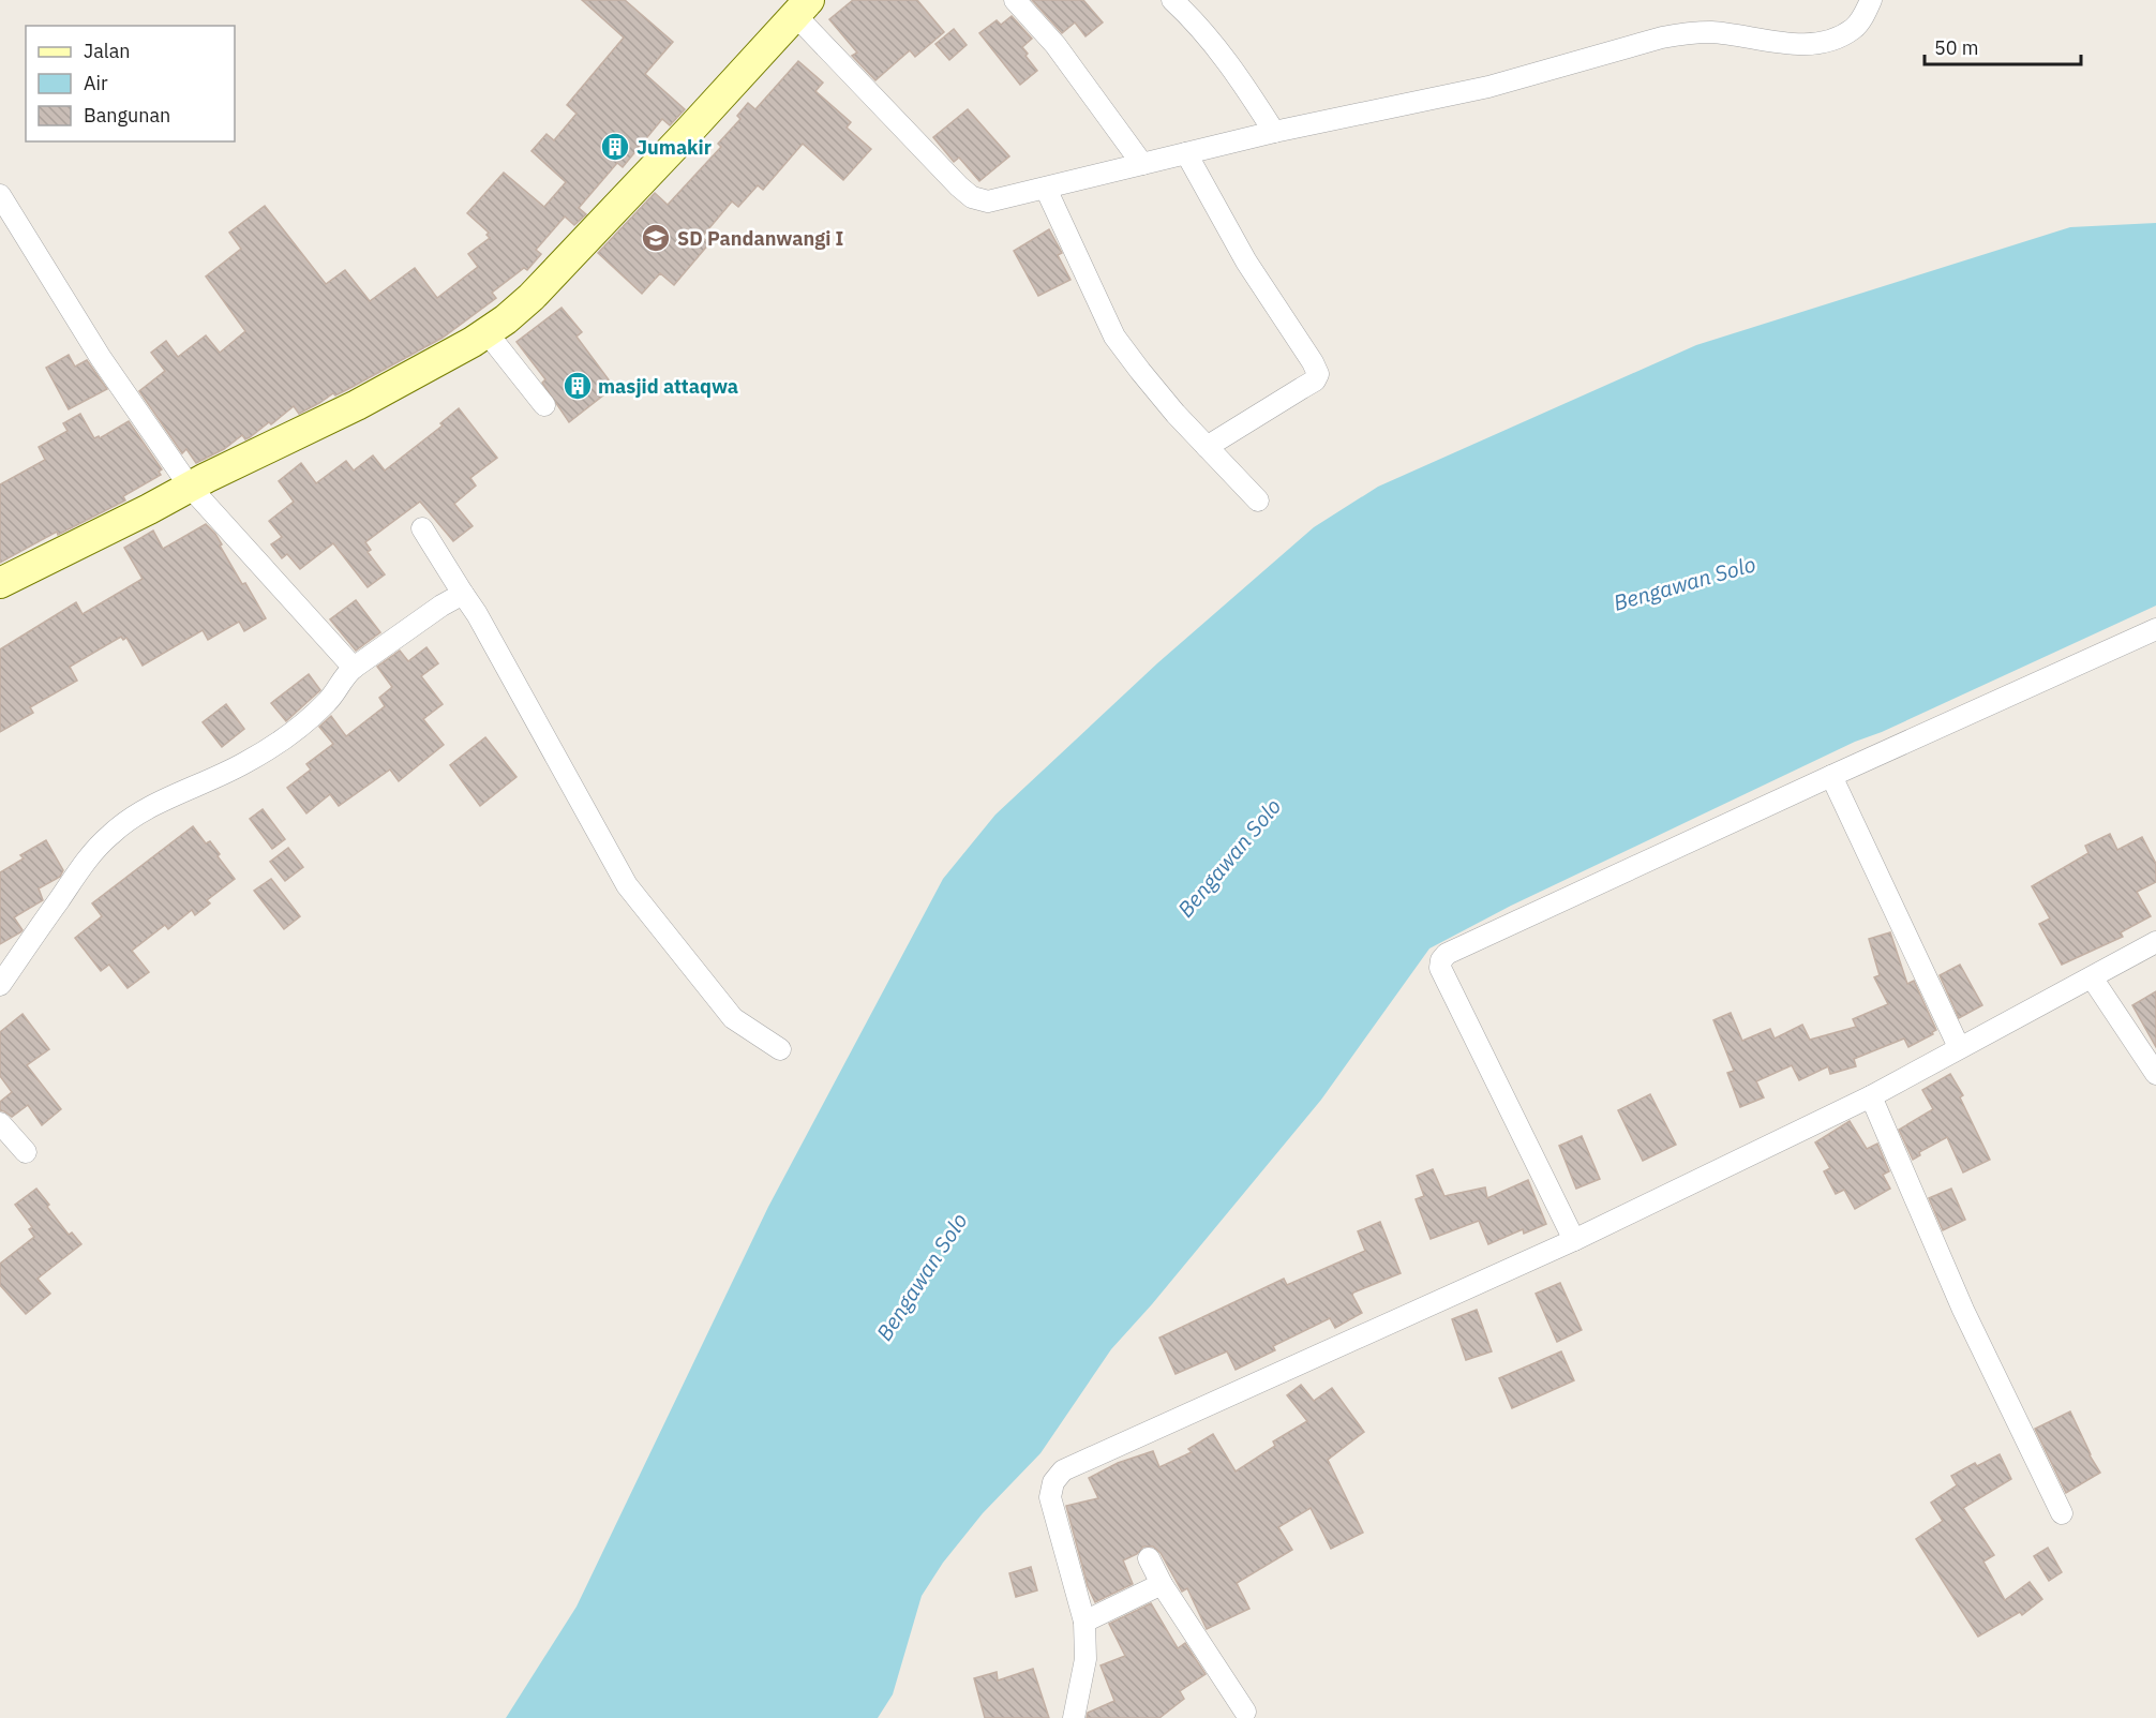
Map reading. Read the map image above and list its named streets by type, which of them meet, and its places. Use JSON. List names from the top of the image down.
{
  "water": ["Bengawan Solo"],
  "places": {
    "building": ["Jumakir", "masjid attaqwa"],
    "school or university": ["SD Pandanwangi I"]
  },
  "legend": ["Jalan", "Air", "Bangunan"],
  "scale_bar": "50 m"
}
